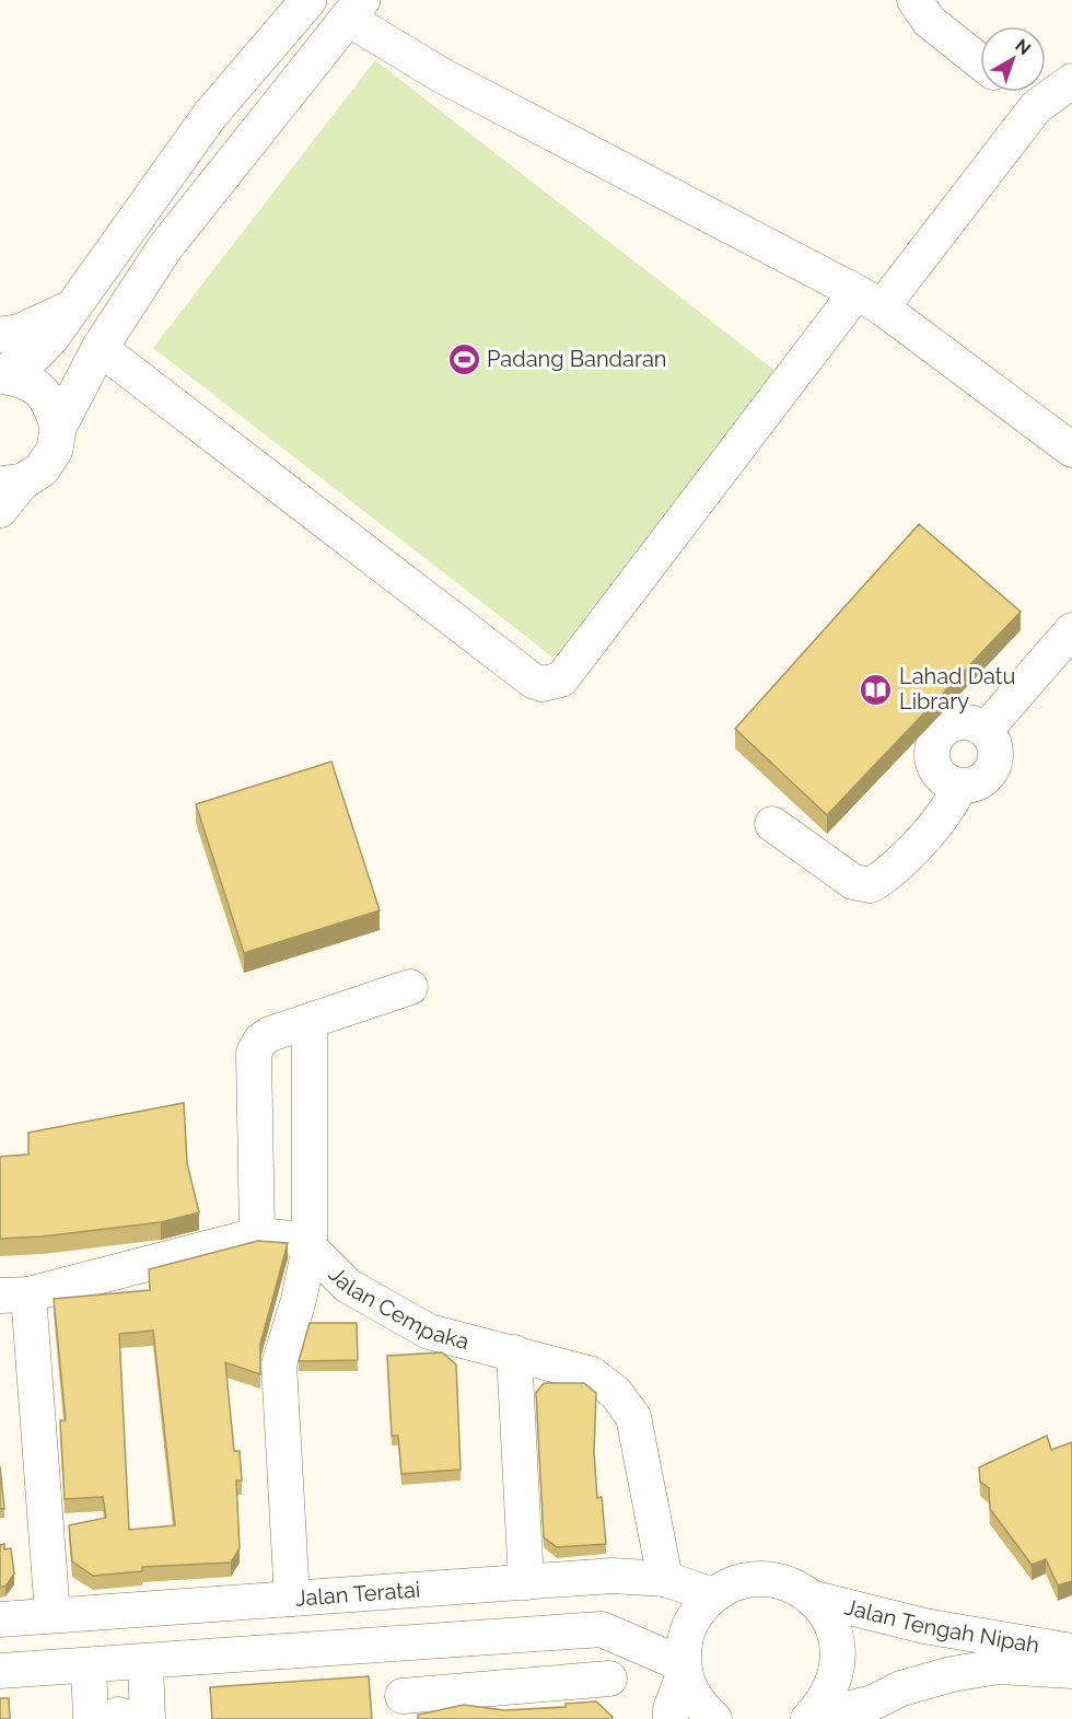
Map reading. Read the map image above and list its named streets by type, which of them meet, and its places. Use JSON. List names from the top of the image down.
{
  "streets": {
    "street": ["Jalan Cempaka", "Jalan Teratai", "Jalan Tengah Nipah"]
  },
  "crossings": [
    ["Jalan Cempaka", "Jalan Teratai"]
  ],
  "places": {
    "sports": ["Padang Bandaran"],
    "library": ["Lahad Datu Library"]
  },
  "north": "top right"
}
